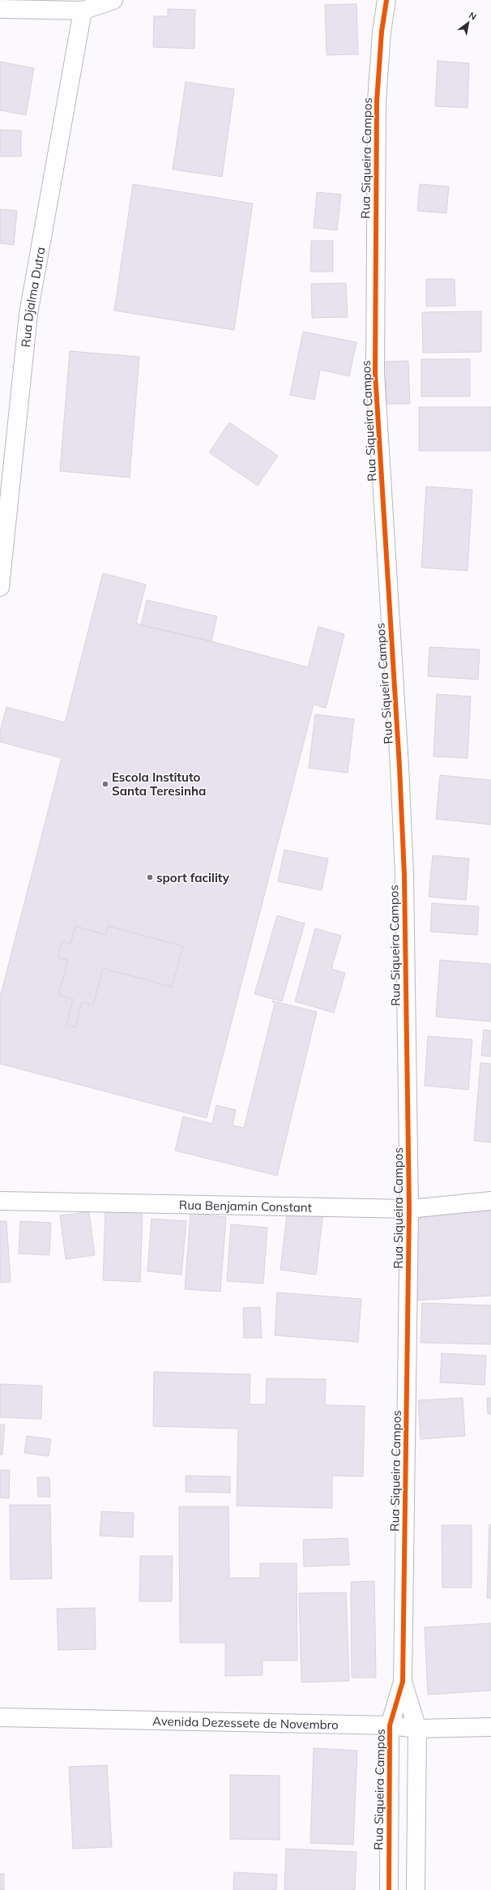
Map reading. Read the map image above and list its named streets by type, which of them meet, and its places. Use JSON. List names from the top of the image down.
{
  "streets": {
    "street": [
      "Rua Siqueira Campos",
      "Rua Djalma Dutra",
      "Rua Benjamin Constant",
      "Avenida Dezessete de Novembro"
    ]
  },
  "crossings": [
    ["Rua Siqueira Campos", "Rua Benjamin Constant"],
    ["Rua Siqueira Campos", "Avenida Dezessete de Novembro"]
  ],
  "places": ["Escola Instituto Santa Teresinha", "sport facility"],
  "north": "top right"
}
